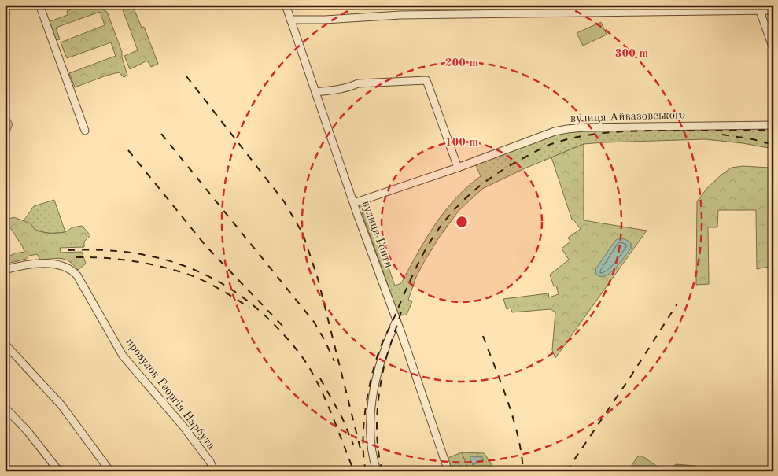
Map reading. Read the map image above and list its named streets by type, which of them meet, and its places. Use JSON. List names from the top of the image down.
{
  "streets": {
    "street": ["вулиця Айвазовського", "вулиця Гонти", "провулок Георгія Нарбута"]
  },
  "crossings": [
    ["вулиця Айвазовського", "вулиця Гонти"]
  ],
  "rings": ["300 m", "200 m", "100 m"]
}
